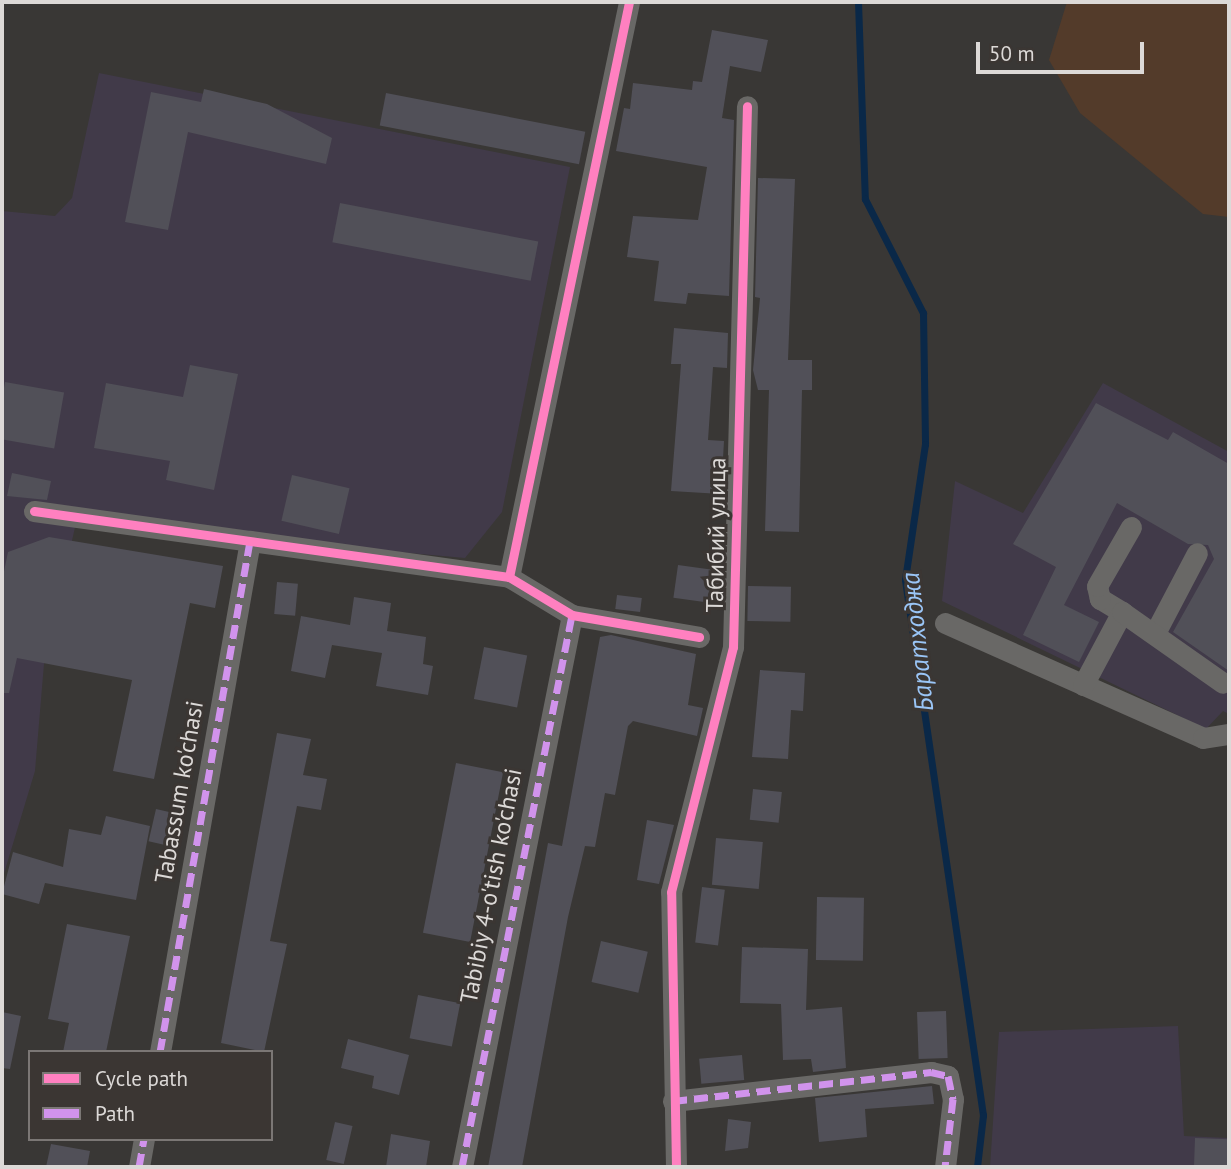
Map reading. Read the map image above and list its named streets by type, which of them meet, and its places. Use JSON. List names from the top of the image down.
{
  "streets": {
    "street": ["Табибий улица", "Tabassum ko'chasi", "Tabibiy 4-o'tish ko'chasi"]
  },
  "water": ["Баратходжа"],
  "legend": ["Cycle path", "Path"],
  "scale_bar": "50 m"
}
